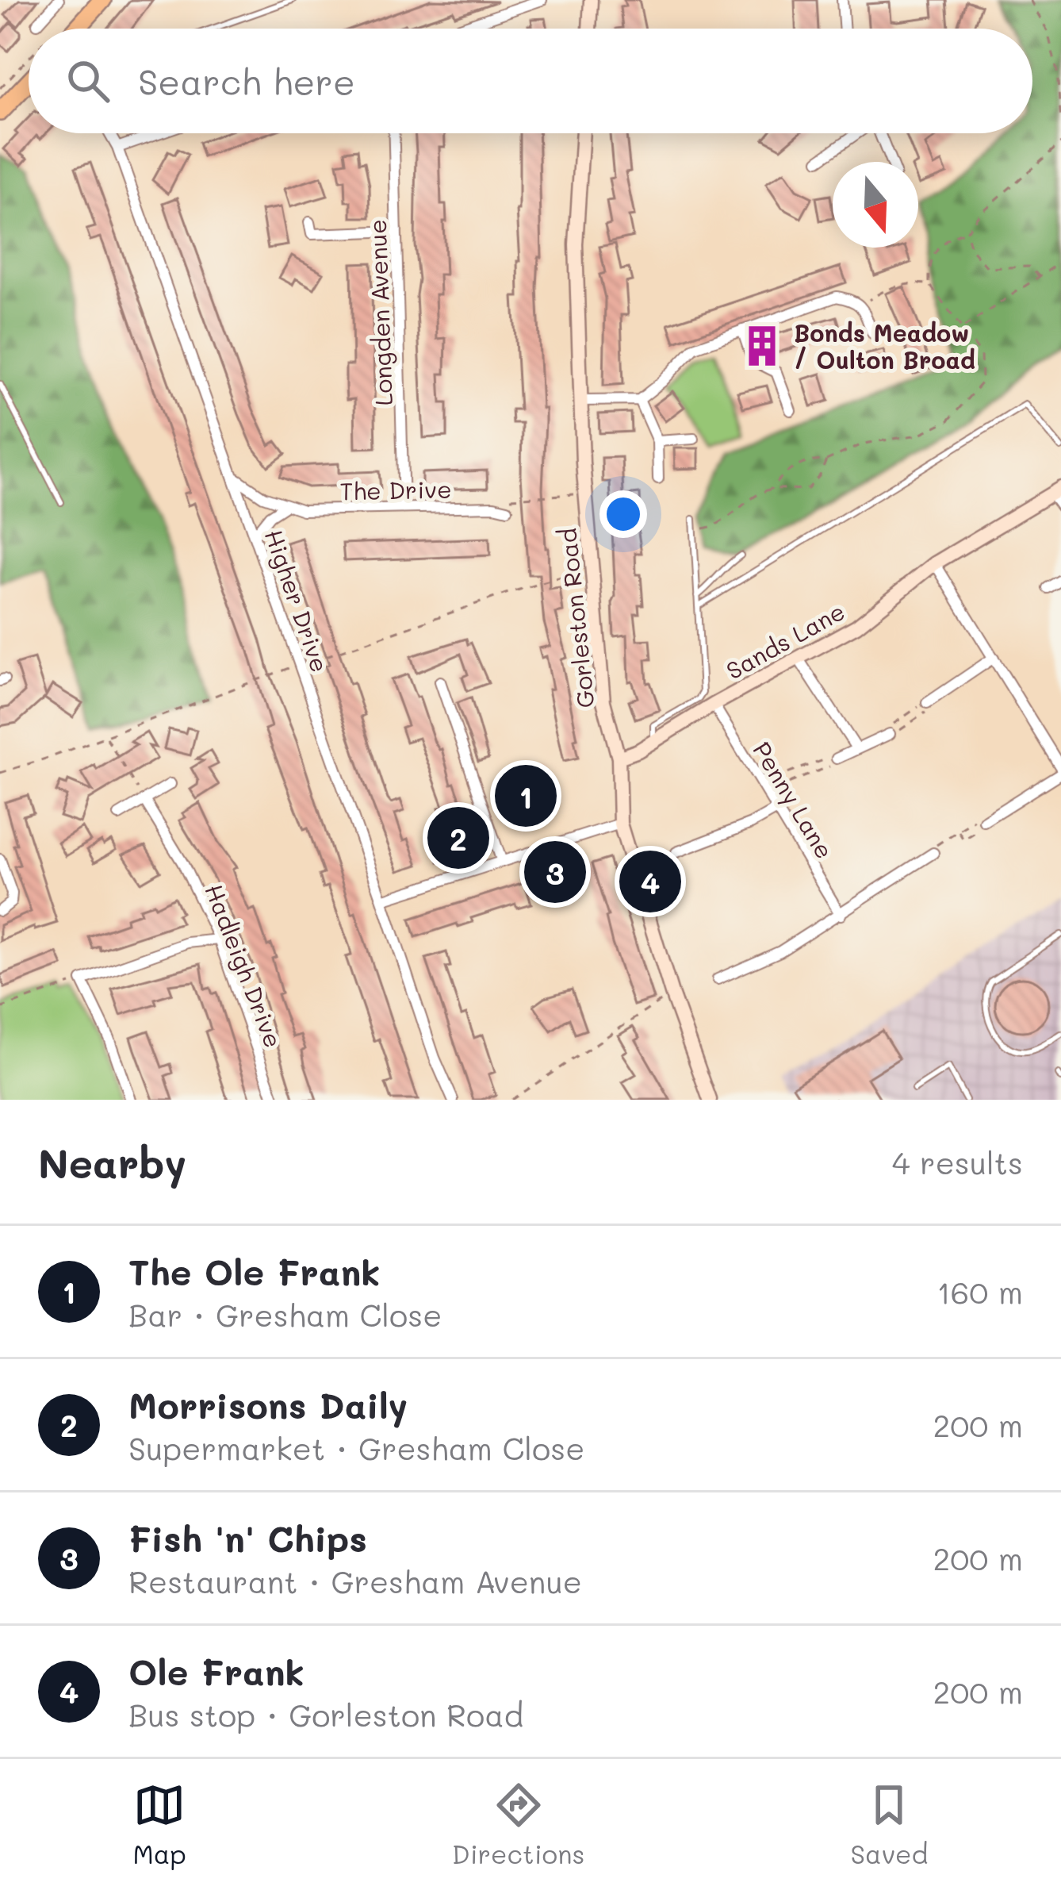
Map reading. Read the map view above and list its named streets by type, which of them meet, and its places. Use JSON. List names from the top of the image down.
{
  "streets": {
    "main road": ["Gorleston Road", "Sands Lane"],
    "street": [
      "Longden Avenue",
      "The Drive",
      "Higher Drive",
      "Penny Lane",
      "Hadleigh Drive"
    ]
  },
  "crossings": [
    ["Longden Avenue", "The Drive"],
    ["The Drive", "Higher Drive"],
    ["Gorleston Road", "Sands Lane"],
    ["Sands Lane", "Penny Lane"]
  ],
  "places": {
    "building": ["Bonds Meadow / Oulton Broad"]
  },
  "north": "bottom",
  "page": {
    "search": "Search here",
    "pins": [
      "1",
      "2",
      "3",
      "4"
    ],
    "heading": ["Nearby", "4 results"],
    "list": [
      {
        "mark": "1",
        "name": "The Ole Frank",
        "note": "Bar · Gresham Close",
        "value": "160 m"
      },
      {
        "mark": "2",
        "name": "Morrisons Daily",
        "note": "Supermarket · Gresham Close",
        "value": "200 m"
      },
      {
        "mark": "3",
        "name": "Fish 'n' Chips",
        "note": "Restaurant · Gresham Avenue",
        "value": "200 m"
      },
      {
        "mark": "4",
        "name": "Ole Frank",
        "note": "Bus stop · Gorleston Road",
        "value": "200 m"
      }
    ],
    "nav": ["Map", "Directions", "Saved"]
  }
}
